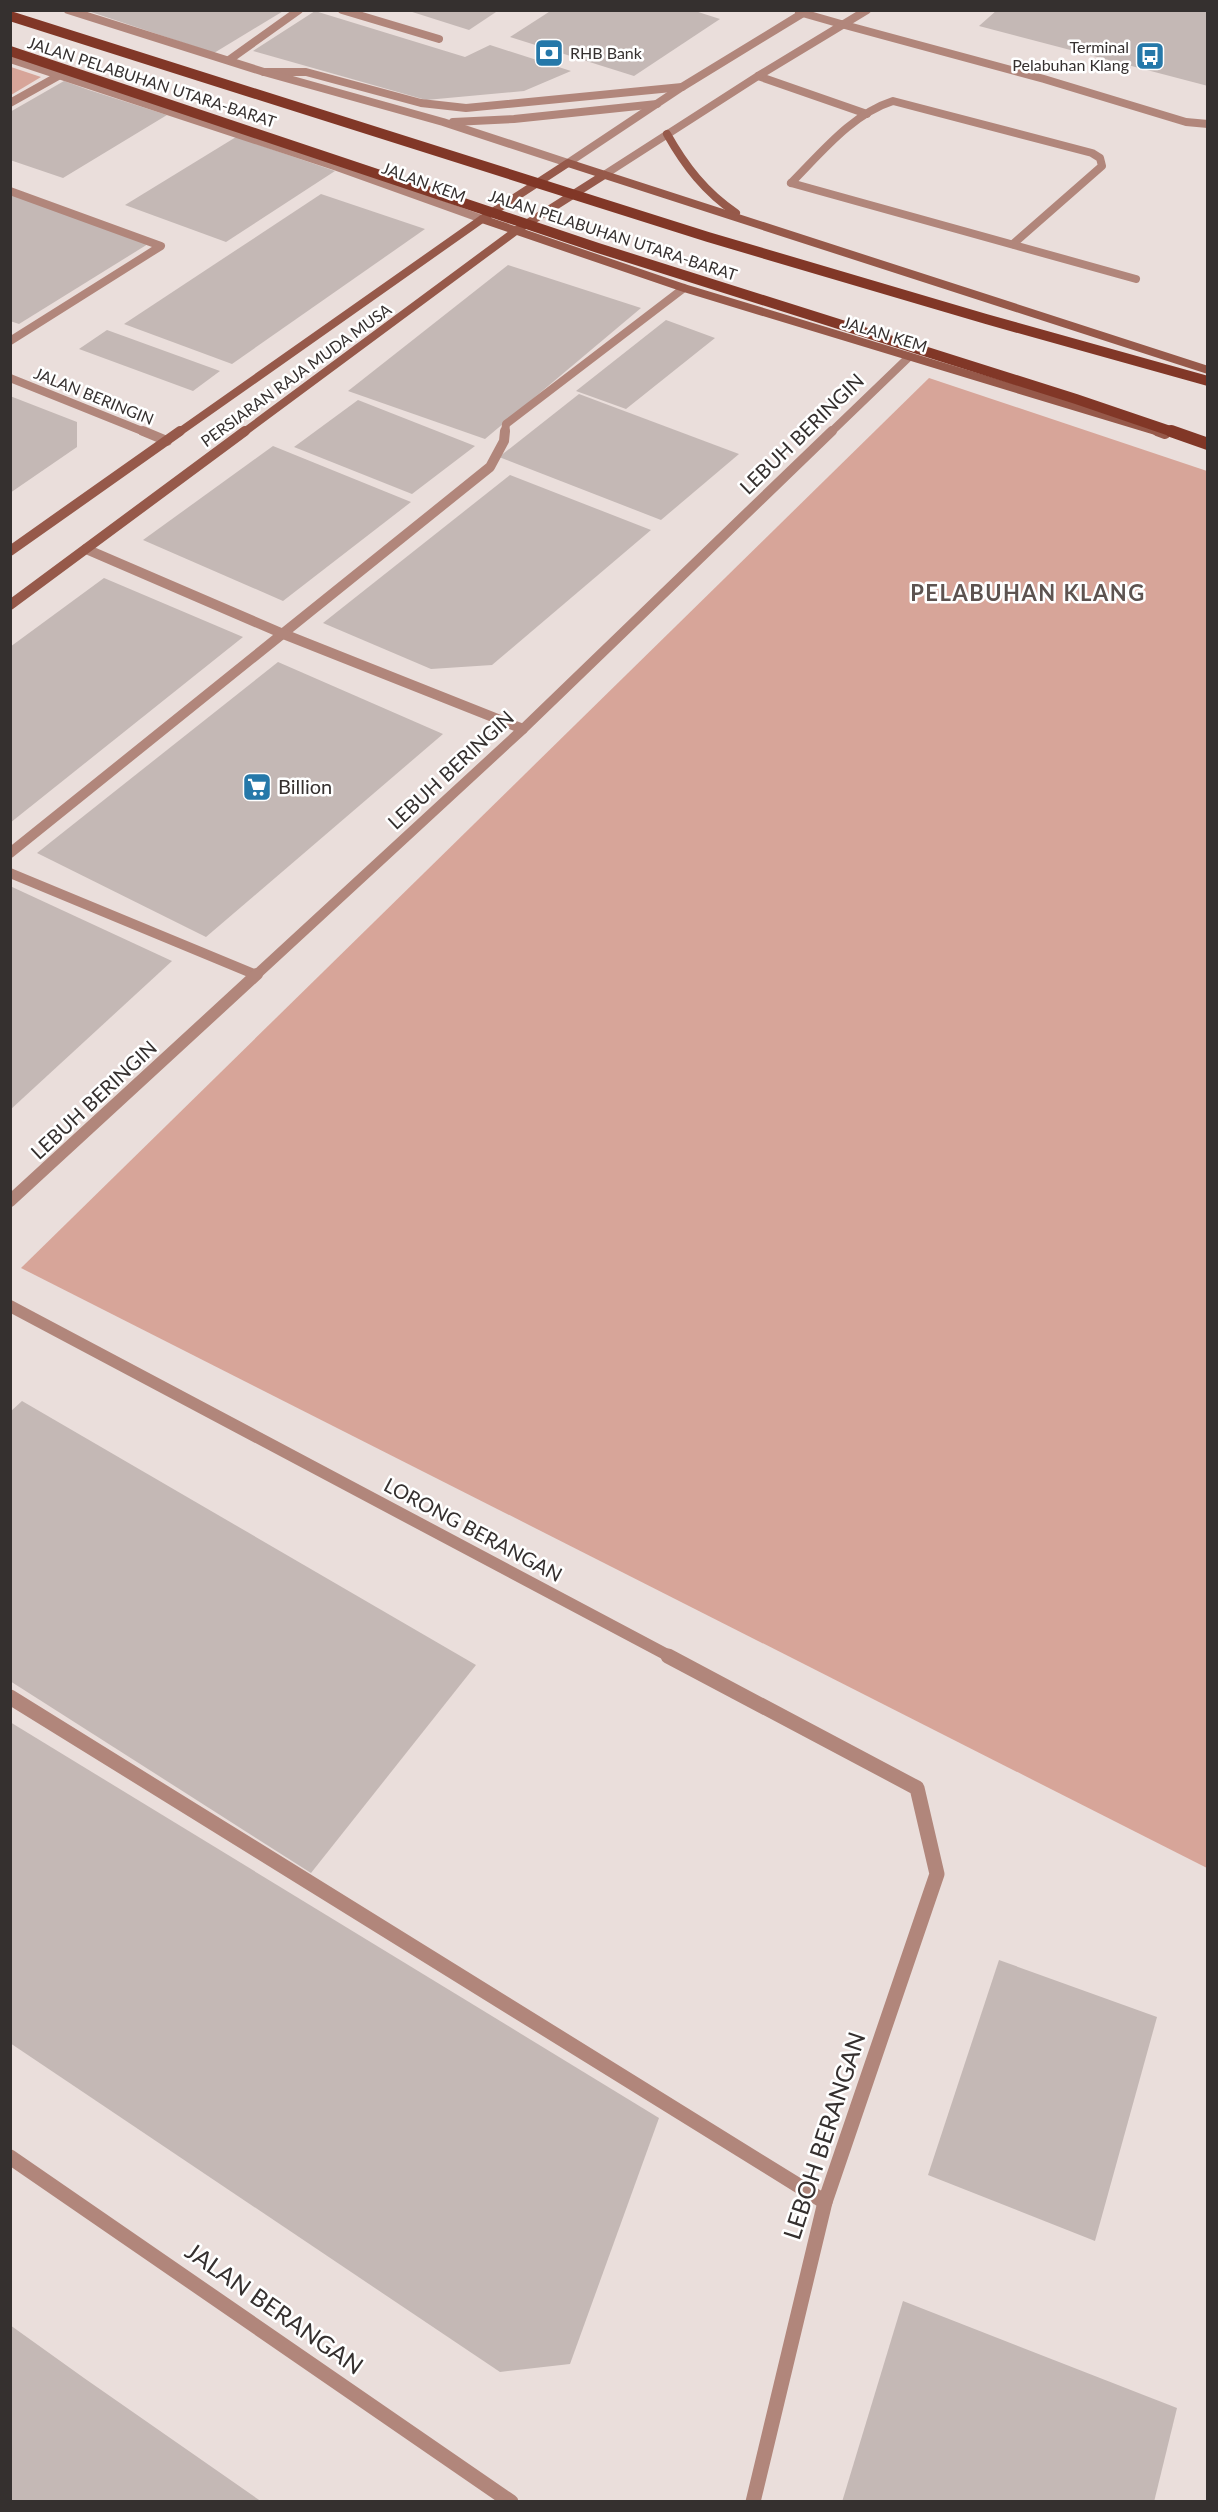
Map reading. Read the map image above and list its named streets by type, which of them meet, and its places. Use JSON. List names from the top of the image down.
{
  "streets": {
    "main road": ["JALAN PELABUHAN UTARA-BARAT", "JALAN KEM", "PERSIARAN RAJA MUDA MUSA"],
    "street": [
      "JALAN BERINGIN",
      "LEBUH BERINGIN",
      "LORONG BERANGAN",
      "LEBOH BERANGAN",
      "JALAN BERANGAN"
    ]
  },
  "crossings": [
    ["JALAN PELABUHAN UTARA-BARAT", "JALAN KEM"],
    ["JALAN KEM", "PERSIARAN RAJA MUDA MUSA"],
    ["JALAN KEM", "LEBUH BERINGIN"],
    ["PERSIARAN RAJA MUDA MUSA", "JALAN BERINGIN"],
    ["LORONG BERANGAN", "LEBOH BERANGAN"]
  ],
  "districts": ["PELABUHAN KLANG"],
  "places": {
    "bank": ["RHB Bank"],
    "bus stop": ["Terminal Pelabuhan Klang"],
    "supermarket": ["Billion"]
  }
}
